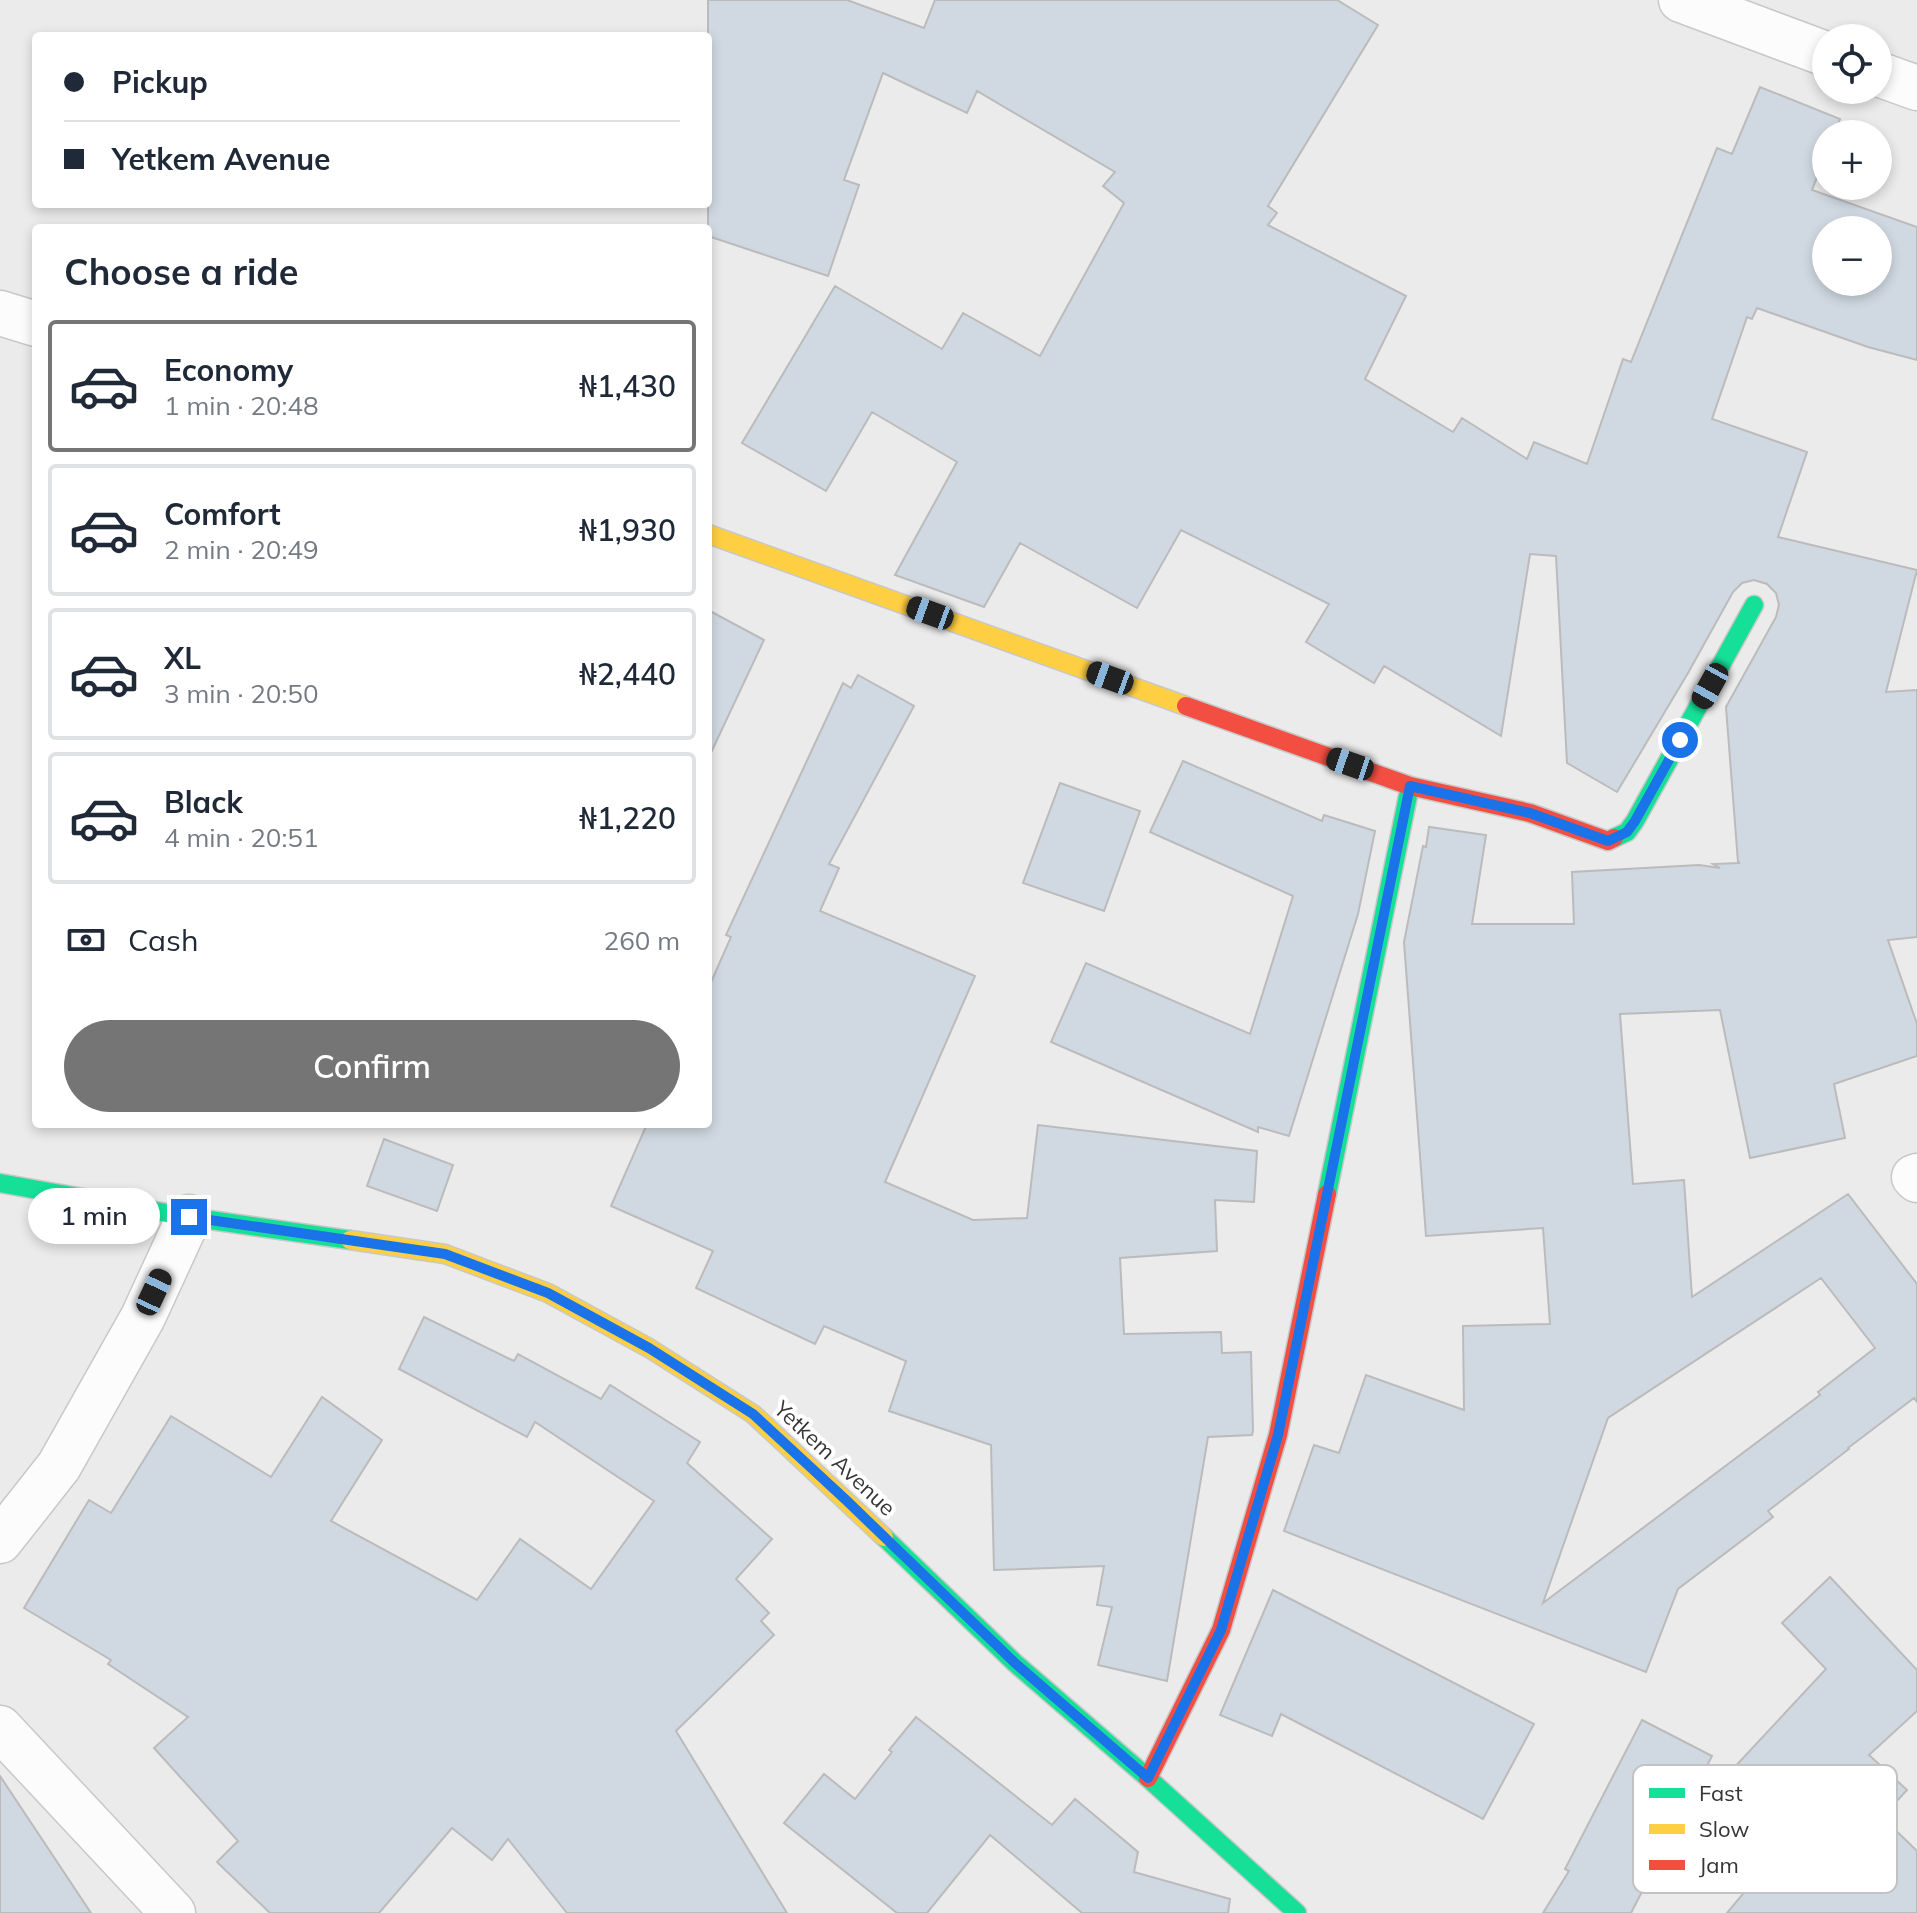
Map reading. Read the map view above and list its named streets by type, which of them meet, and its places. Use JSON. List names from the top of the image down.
{
  "streets": {
    "street": ["Yetkem Avenue"]
  },
  "legend": ["Fast", "Slow", "Jam"],
  "page": {
    "map_buttons": ["+", "−"],
    "banner": ["Pickup", "Yetkem Avenue"],
    "heading": "Choose a ride",
    "list": [
      {
        "name": "Economy",
        "note": "1 min · 20:48",
        "value": "₦1,430"
      },
      {
        "name": "Comfort",
        "note": "2 min · 20:49",
        "value": "₦1,930"
      },
      {
        "name": "XL",
        "note": "3 min · 20:50",
        "value": "₦2,440"
      },
      {
        "name": "Black",
        "note": "4 min · 20:51",
        "value": "₦1,220"
      }
    ],
    "pay": ["Cash", "260 m"],
    "buttons": "Confirm",
    "bubble": "1 min"
  }
}
